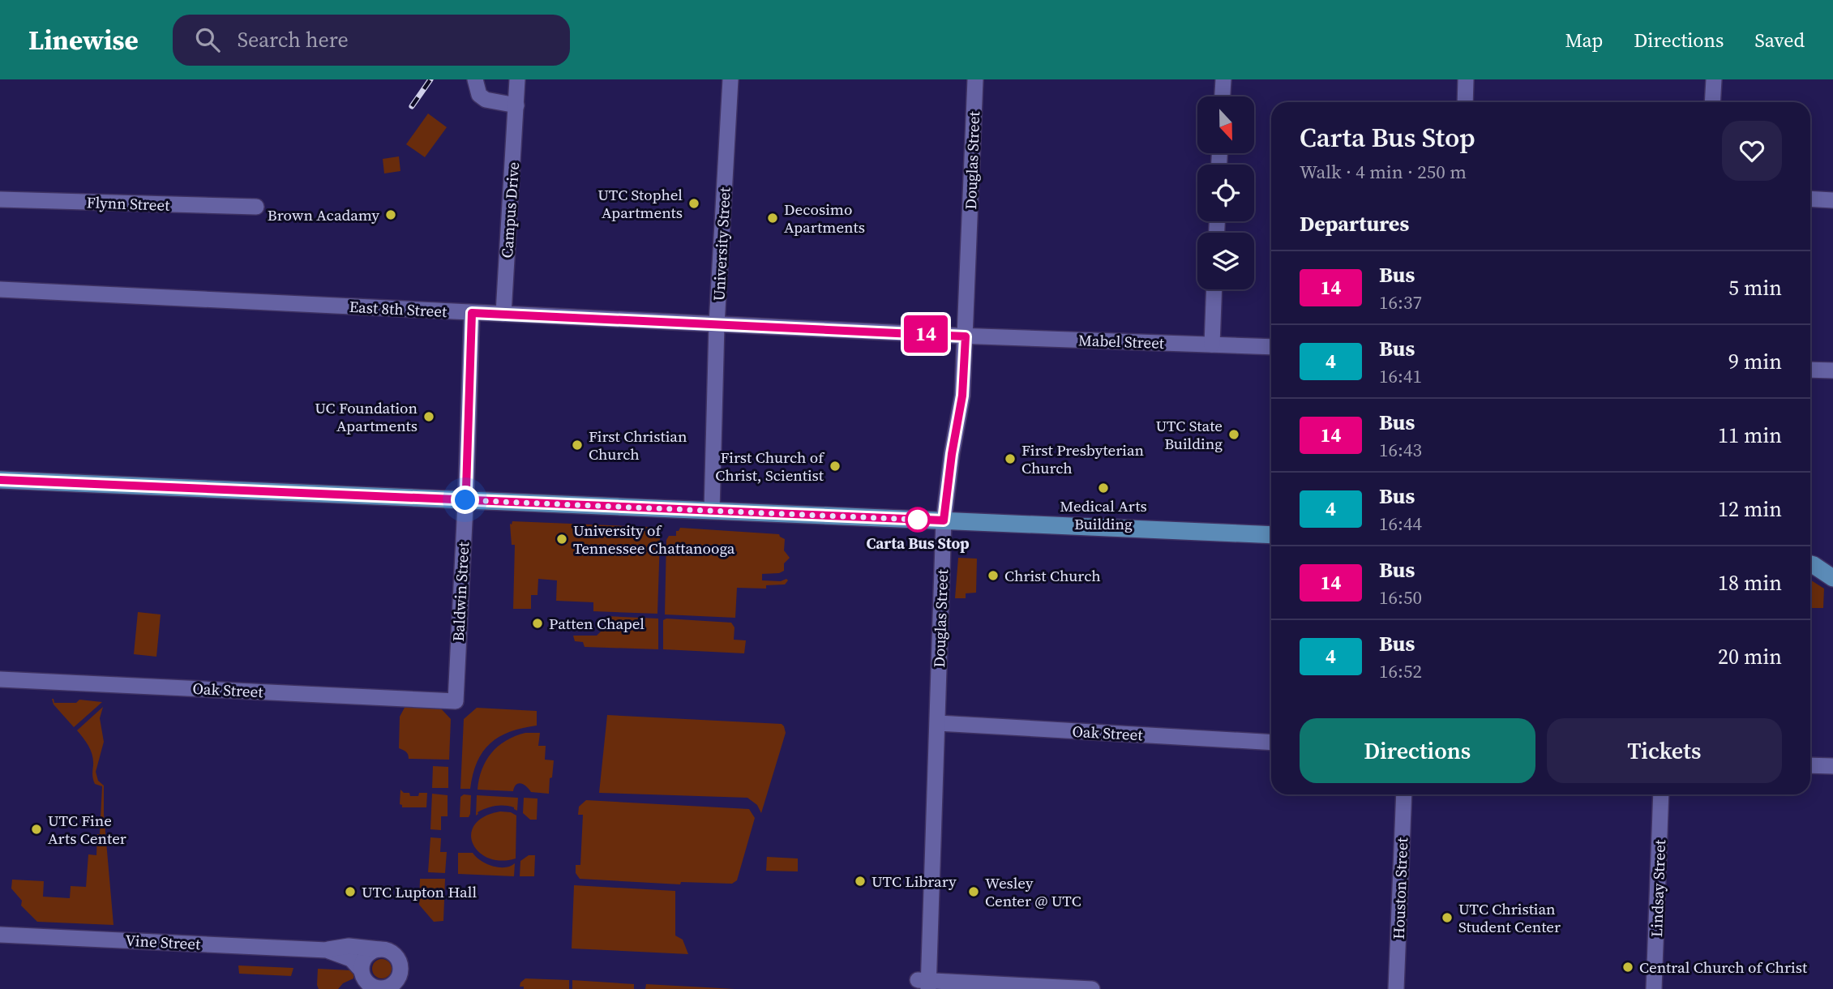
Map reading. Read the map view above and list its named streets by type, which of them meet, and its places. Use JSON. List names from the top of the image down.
{
  "streets": {
    "street": [
      "Douglas Street",
      "Flynn Street",
      "Campus Drive",
      "University Street",
      "East 8th Street",
      "Mabel Street",
      "Baldwin Street",
      "Oak Street",
      "Houston Street",
      "Lindsay Street",
      "Vine Street"
    ]
  },
  "crossings": [
    ["Douglas Street", "East 8th Street"],
    ["Douglas Street", "Mabel Street"],
    ["Douglas Street", "Oak Street"],
    ["Campus Drive", "East 8th Street"],
    ["University Street", "East 8th Street"],
    ["East 8th Street", "Mabel Street"],
    ["East 8th Street", "Baldwin Street"],
    ["Baldwin Street", "Oak Street"]
  ],
  "places": [
    "UTC Stophel Apartments",
    "Brown Acadamy",
    "Decosimo Apartments",
    "UC Foundation Apartments",
    "UTC State Building",
    "First Christian Church",
    "First Presbyterian Church",
    "First Church of Christ, Scientist",
    "Medical Arts Building",
    "Carta Bus Stop",
    "University of Tennessee Chattanooga",
    "Christ Church",
    "Patten Chapel",
    "UTC Fine Arts Center",
    "UTC Library",
    "UTC Lupton Hall",
    "Wesley Center @ UTC",
    "UTC Christian Student Center",
    "Central Church of Christ"
  ],
  "lines": ["bus line 14"],
  "north": "bottom",
  "page": {
    "header": "Linewise",
    "search": "Search here",
    "nav": ["Map", "Directions", "Saved"],
    "on_map": "14",
    "heading": [
      ["Carta Bus Stop", "Walk · 4 min · 250 m"],
      "Departures"
    ],
    "list": [
      {
        "mark": "14",
        "name": "Bus",
        "note": "16:37",
        "value": "5 min"
      },
      {
        "mark": "4",
        "name": "Bus",
        "note": "16:41",
        "value": "9 min"
      },
      {
        "mark": "14",
        "name": "Bus",
        "note": "16:43",
        "value": "11 min"
      },
      {
        "mark": "4",
        "name": "Bus",
        "note": "16:44",
        "value": "12 min"
      },
      {
        "mark": "14",
        "name": "Bus",
        "note": "16:50",
        "value": "18 min"
      },
      {
        "mark": "4",
        "name": "Bus",
        "note": "16:52",
        "value": "20 min"
      }
    ],
    "buttons": ["Directions", "Tickets"]
  }
}
